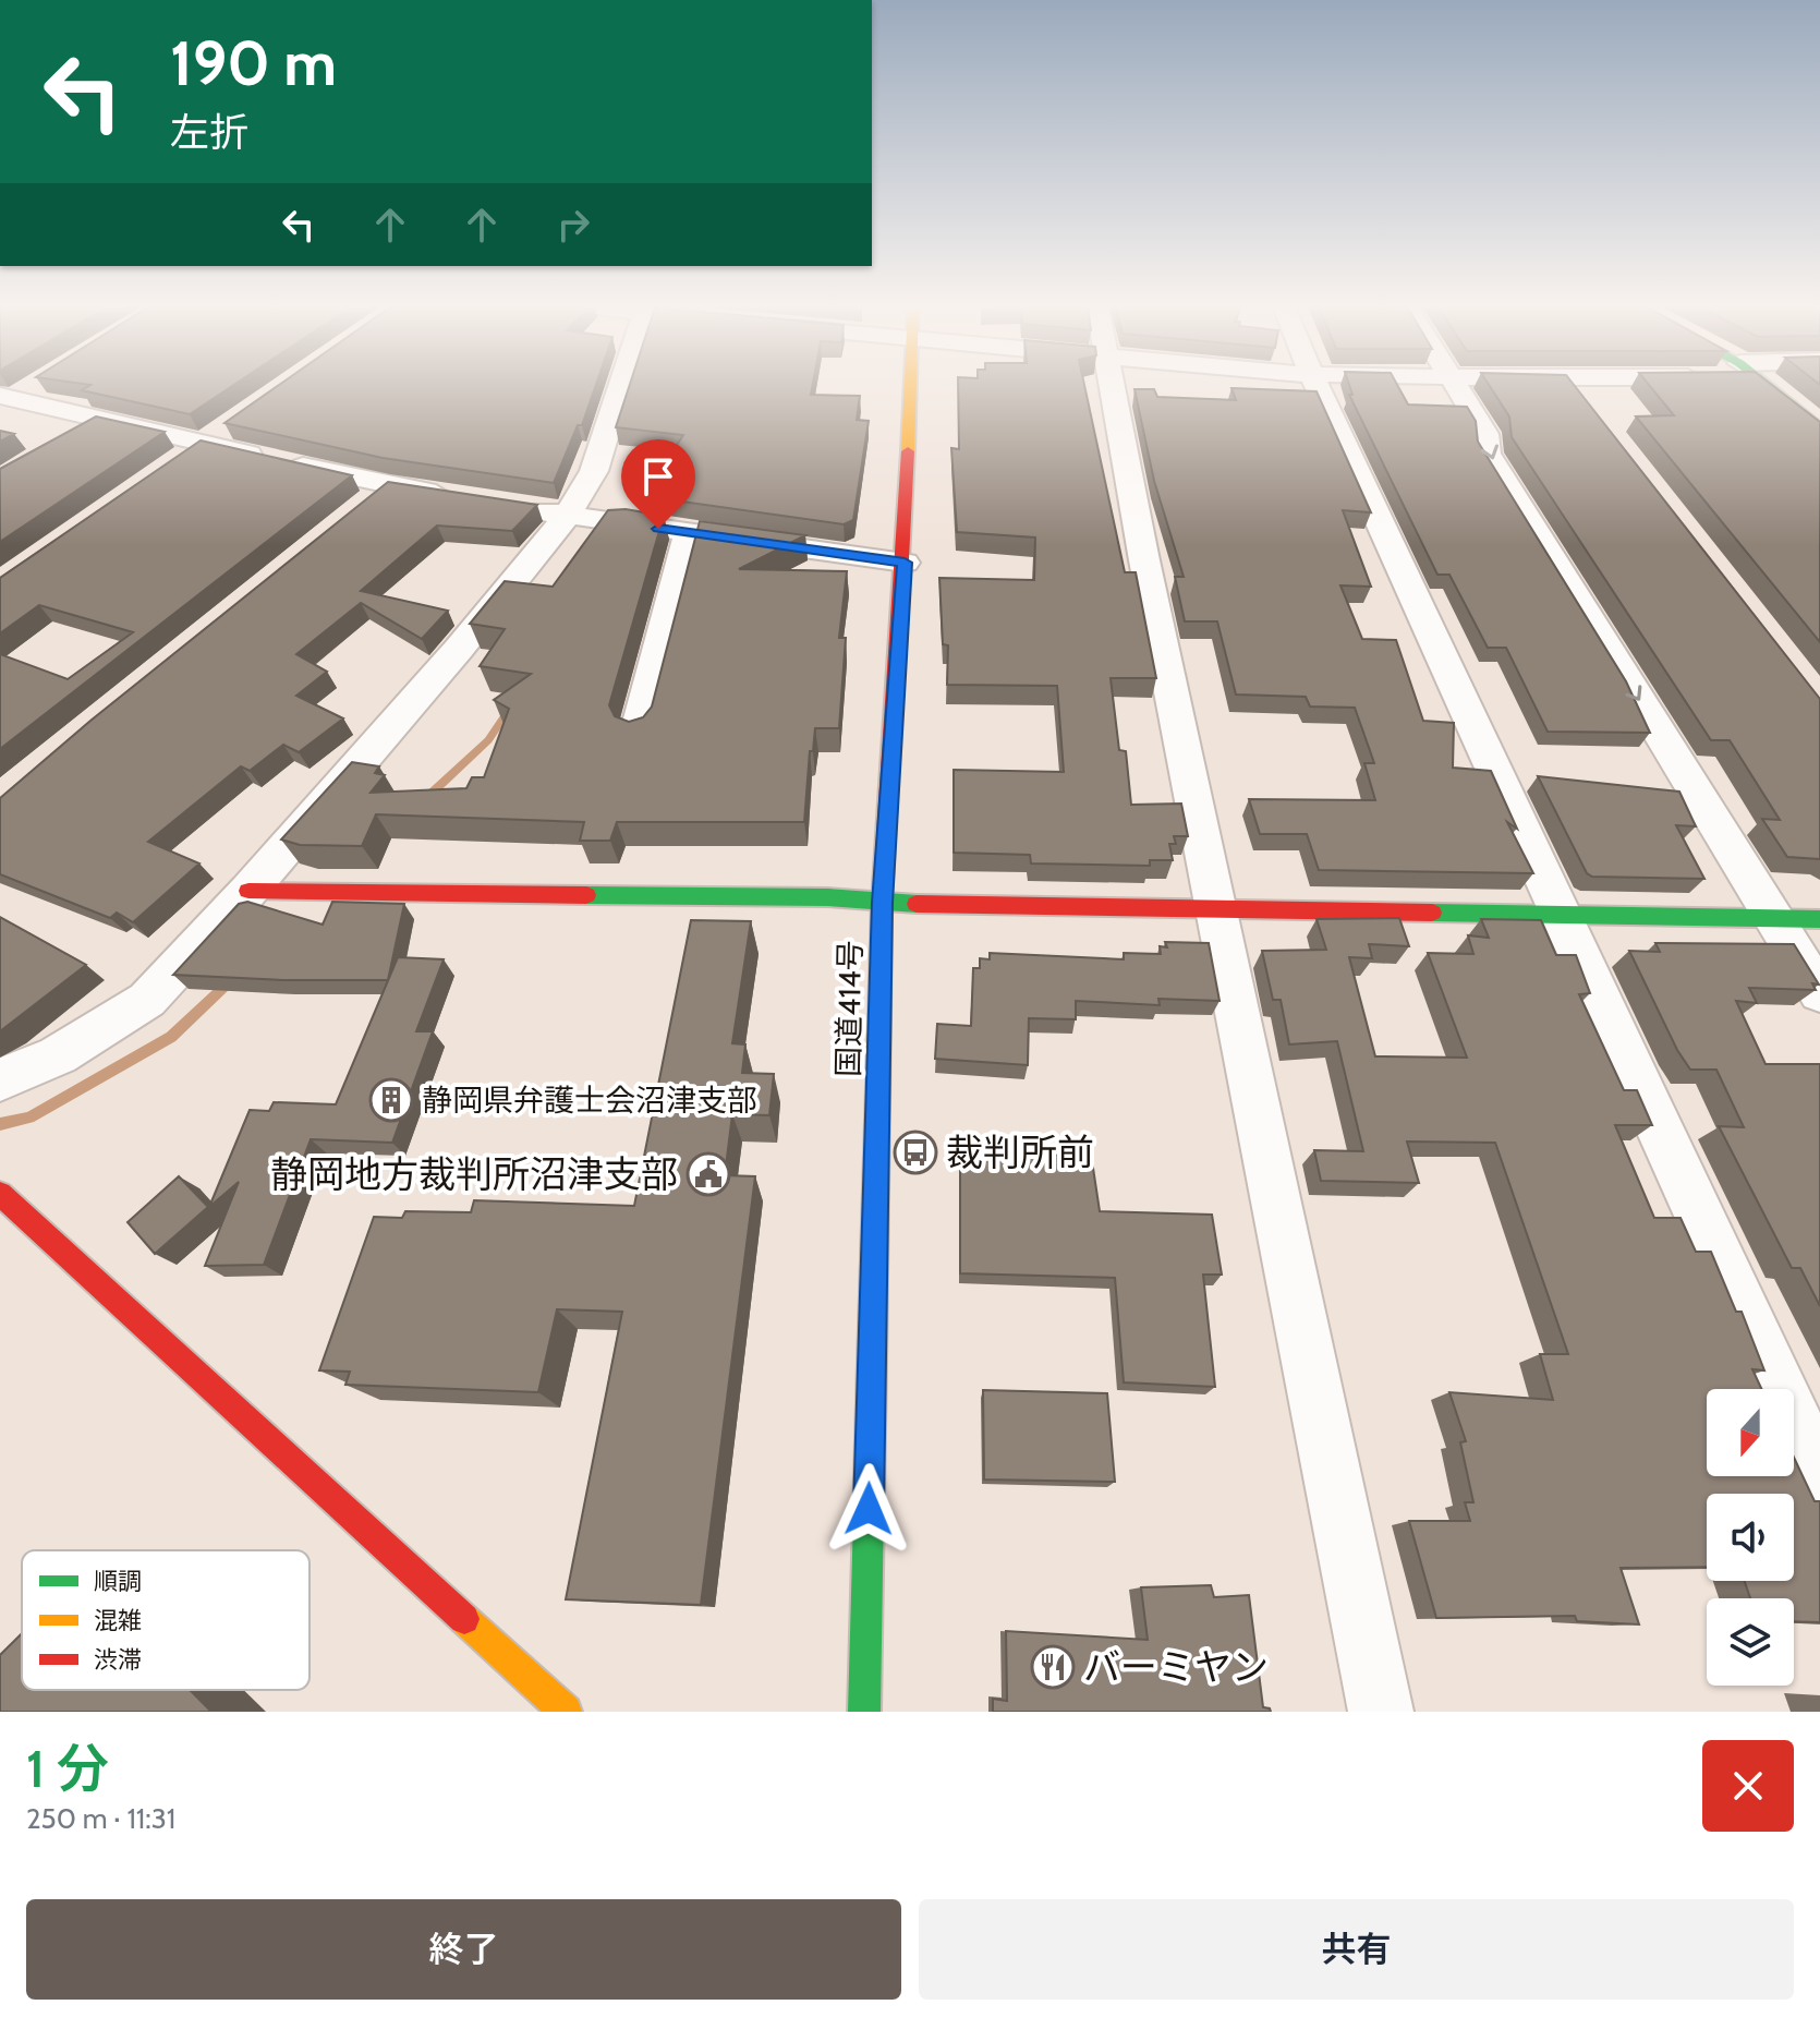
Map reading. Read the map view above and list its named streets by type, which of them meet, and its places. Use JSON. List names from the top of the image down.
{
  "streets": {
    "main road": ["国道414号"]
  },
  "places": {
    "building": ["静岡県弁護士会沼津支部"],
    "bus stop": ["裁判所前"],
    "public building": ["静岡地方裁判所沼津支部"],
    "restaurant": ["バーミヤン"]
  },
  "legend": ["順調", "混雑", "渋滞"],
  "north": "bottom",
  "page": {
    "turn": ["190 m", "左折"],
    "heading": ["1 分", "250 m · 11:31"],
    "buttons": ["終了", "共有"]
  }
}
